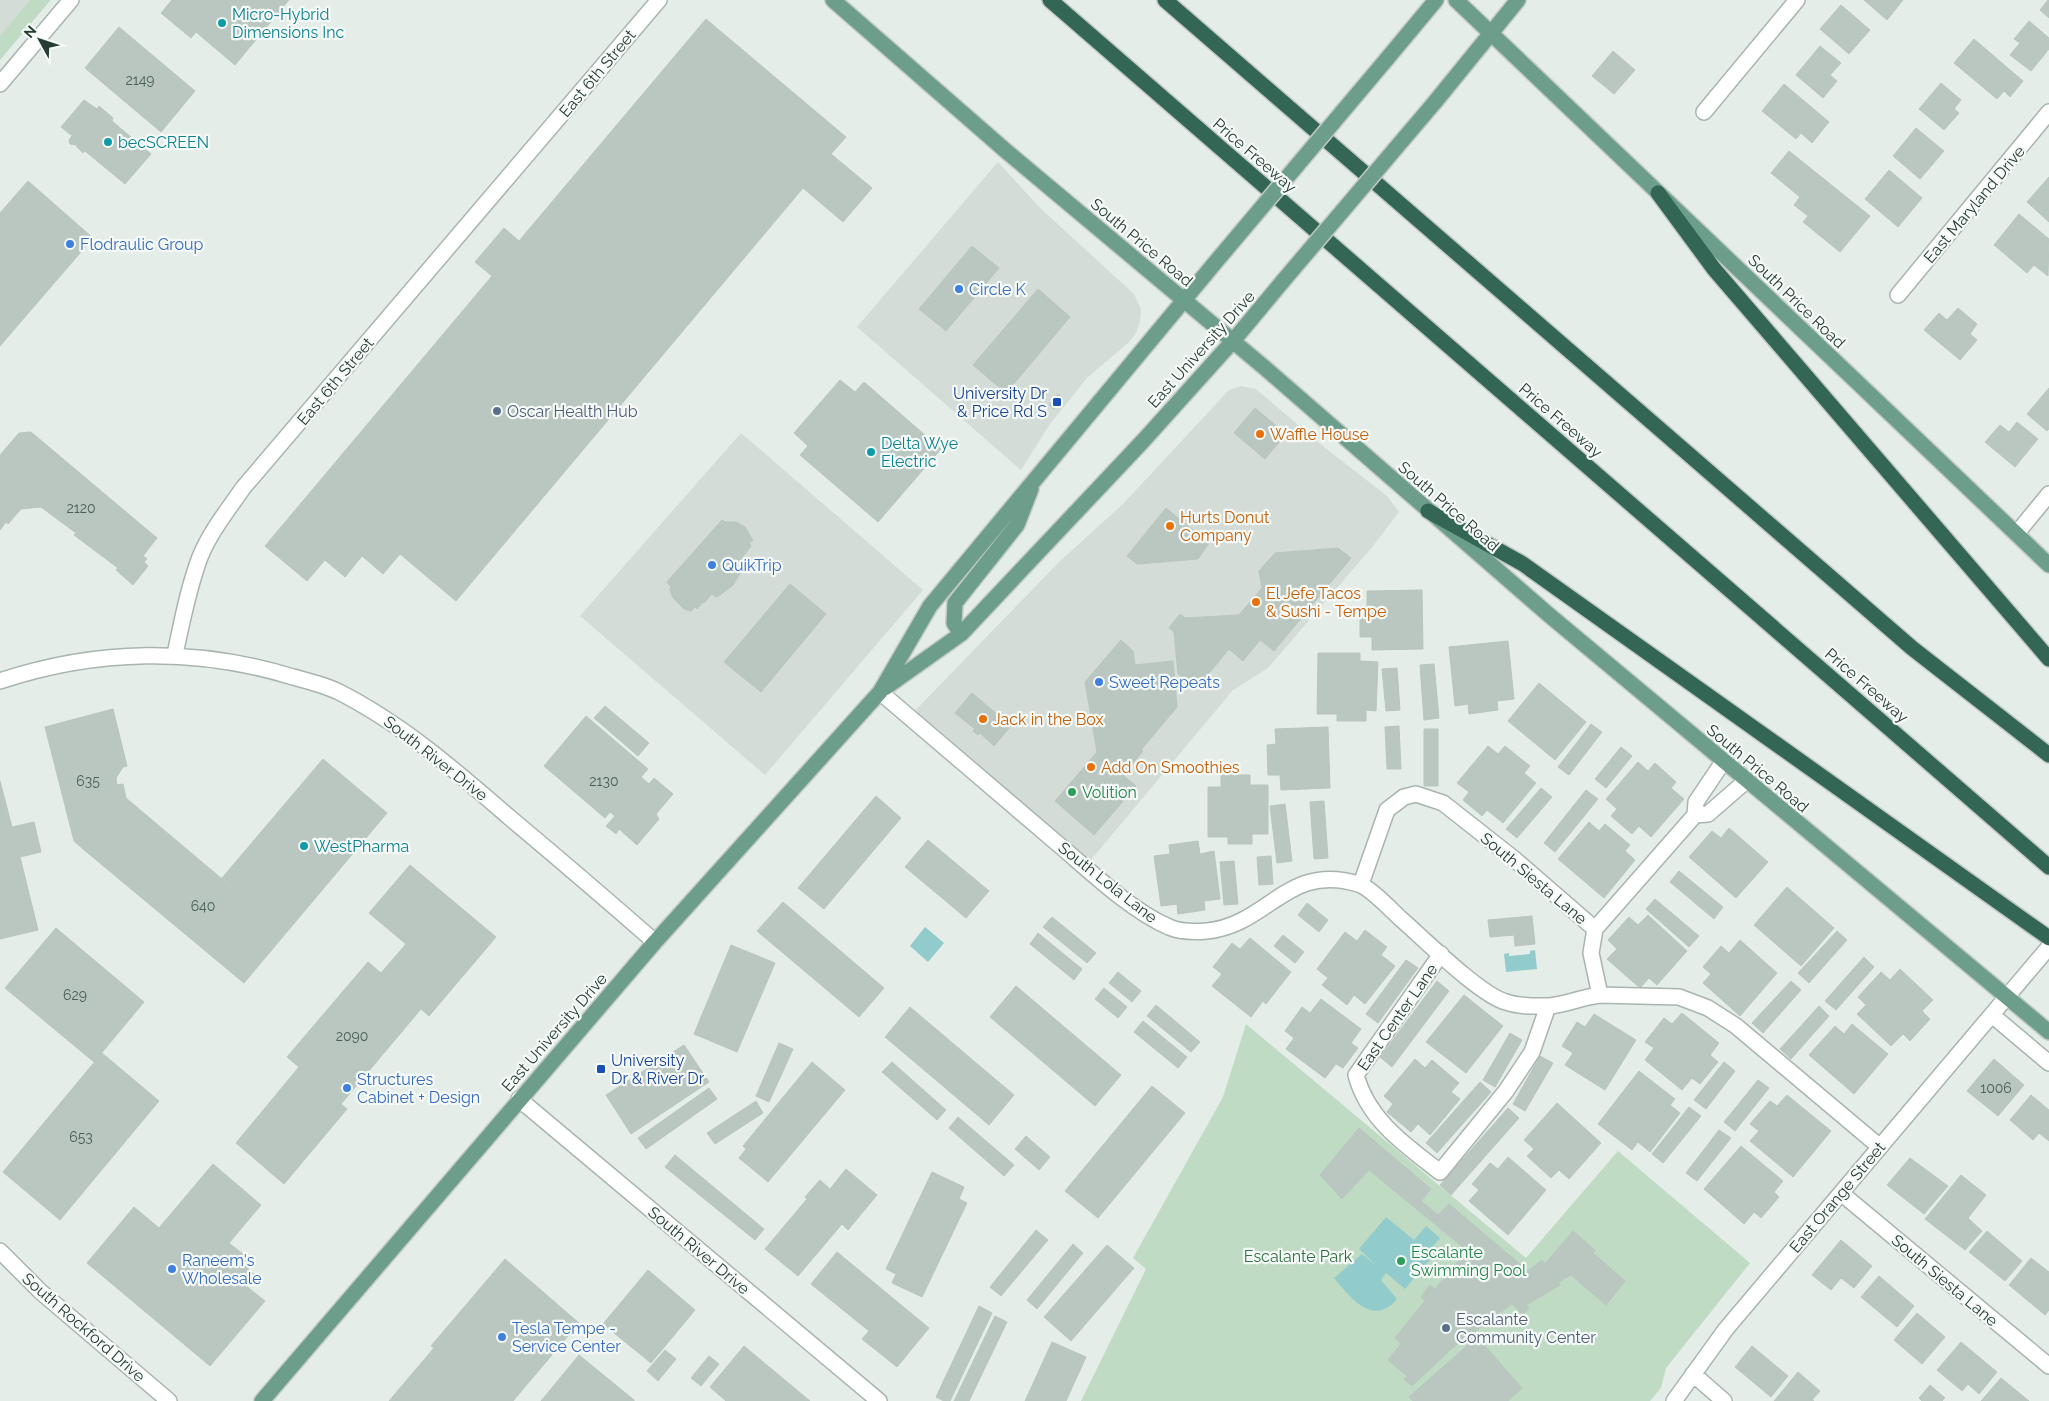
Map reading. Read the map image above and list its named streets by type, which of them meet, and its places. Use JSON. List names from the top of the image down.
{
  "streets": {
    "highway": ["Price Freeway"],
    "main road": ["South Price Road", "East University Drive"],
    "street": [
      "East 6th Street",
      "East Maryland Drive",
      "South River Drive",
      "South Siesta Lane",
      "South Lola Lane",
      "East Center Lane",
      "East Orange Street",
      "South Rockford Drive"
    ]
  },
  "crossings": [
    ["East 6th Street", "South River Drive"],
    ["South Price Road", "East University Drive"],
    ["South Price Road", "East Orange Street"],
    ["East University Drive", "South River Drive"],
    ["East University Drive", "South Lola Lane"],
    ["South Siesta Lane", "South Lola Lane"],
    ["South Siesta Lane", "East Orange Street"]
  ],
  "parks": ["Escalante Park"],
  "places": {
    "other": [
      "Micro-Hybrid Dimensions Inc",
      "becSCREEN",
      "Flodraulic Group",
      "Circle K",
      "Oscar Health Hub",
      "Waffle House",
      "Delta Wye Electric",
      "Hurts Donut Company",
      "QuikTrip",
      "El Jefe Tacos & Sushi - Tempe",
      "Sweet Repeats",
      "Jack in the Box",
      "Add On Smoothies",
      "Volition",
      "WestPharma",
      "Structures Cabinet + Design",
      "Escalante Swimming Pool",
      "Raneem's Wholesale",
      "Escalante Community Center",
      "Tesla Tempe - Service Center"
    ],
    "transit": ["University Dr & Price Rd S", "University Dr & River Dr"]
  },
  "house_numbers": [
    "2149",
    "2120",
    "635",
    "2130",
    "640",
    "629",
    "2090",
    "1006",
    "653"
  ],
  "north": "top left"
}
